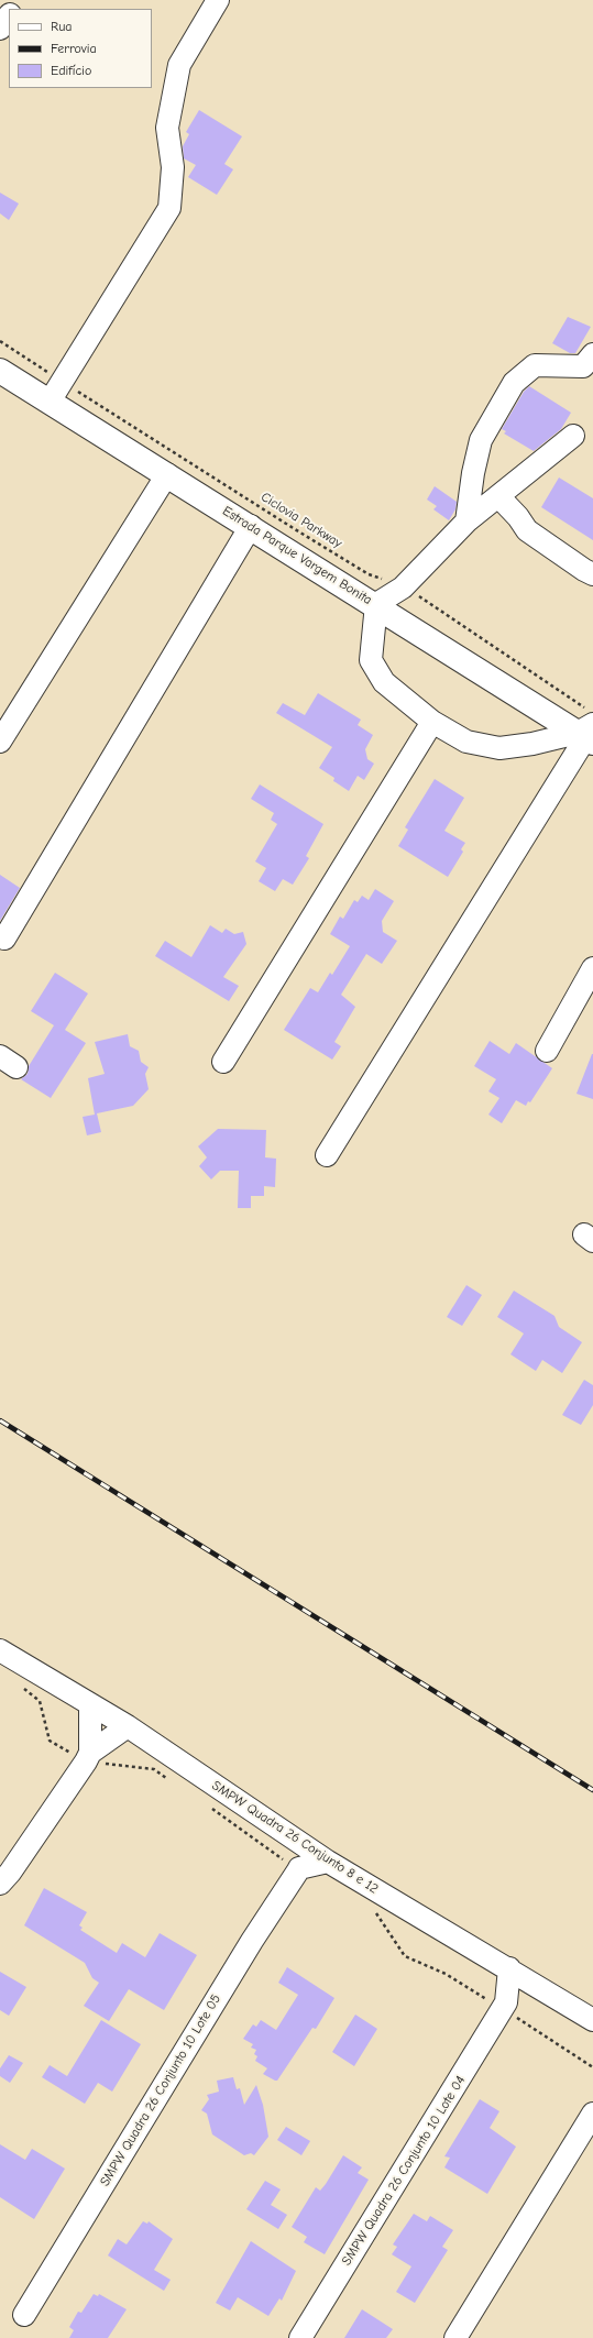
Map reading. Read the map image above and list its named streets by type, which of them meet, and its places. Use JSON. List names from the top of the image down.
{
  "streets": {
    "main road": ["Estrada Parque Vargem Bonita"],
    "street": ["SMPW Quadra 26 Conjunto 8 e 12", "SMPW Quadra 26 Conjunto 10 Lote 05", "SMPW Quadra 26 Conjunto 10 Lote 04"],
    "path": ["Ciclovia Parkway"]
  },
  "crossings": [
    ["Ciclovia Parkway", "Estrada Parque Vargem Bonita"],
    ["SMPW Quadra 26 Conjunto 8 e 12", "SMPW Quadra 26 Conjunto 10 Lote 04"]
  ],
  "legend": ["Rua", "Ferrovia", "Edifício"]
}
